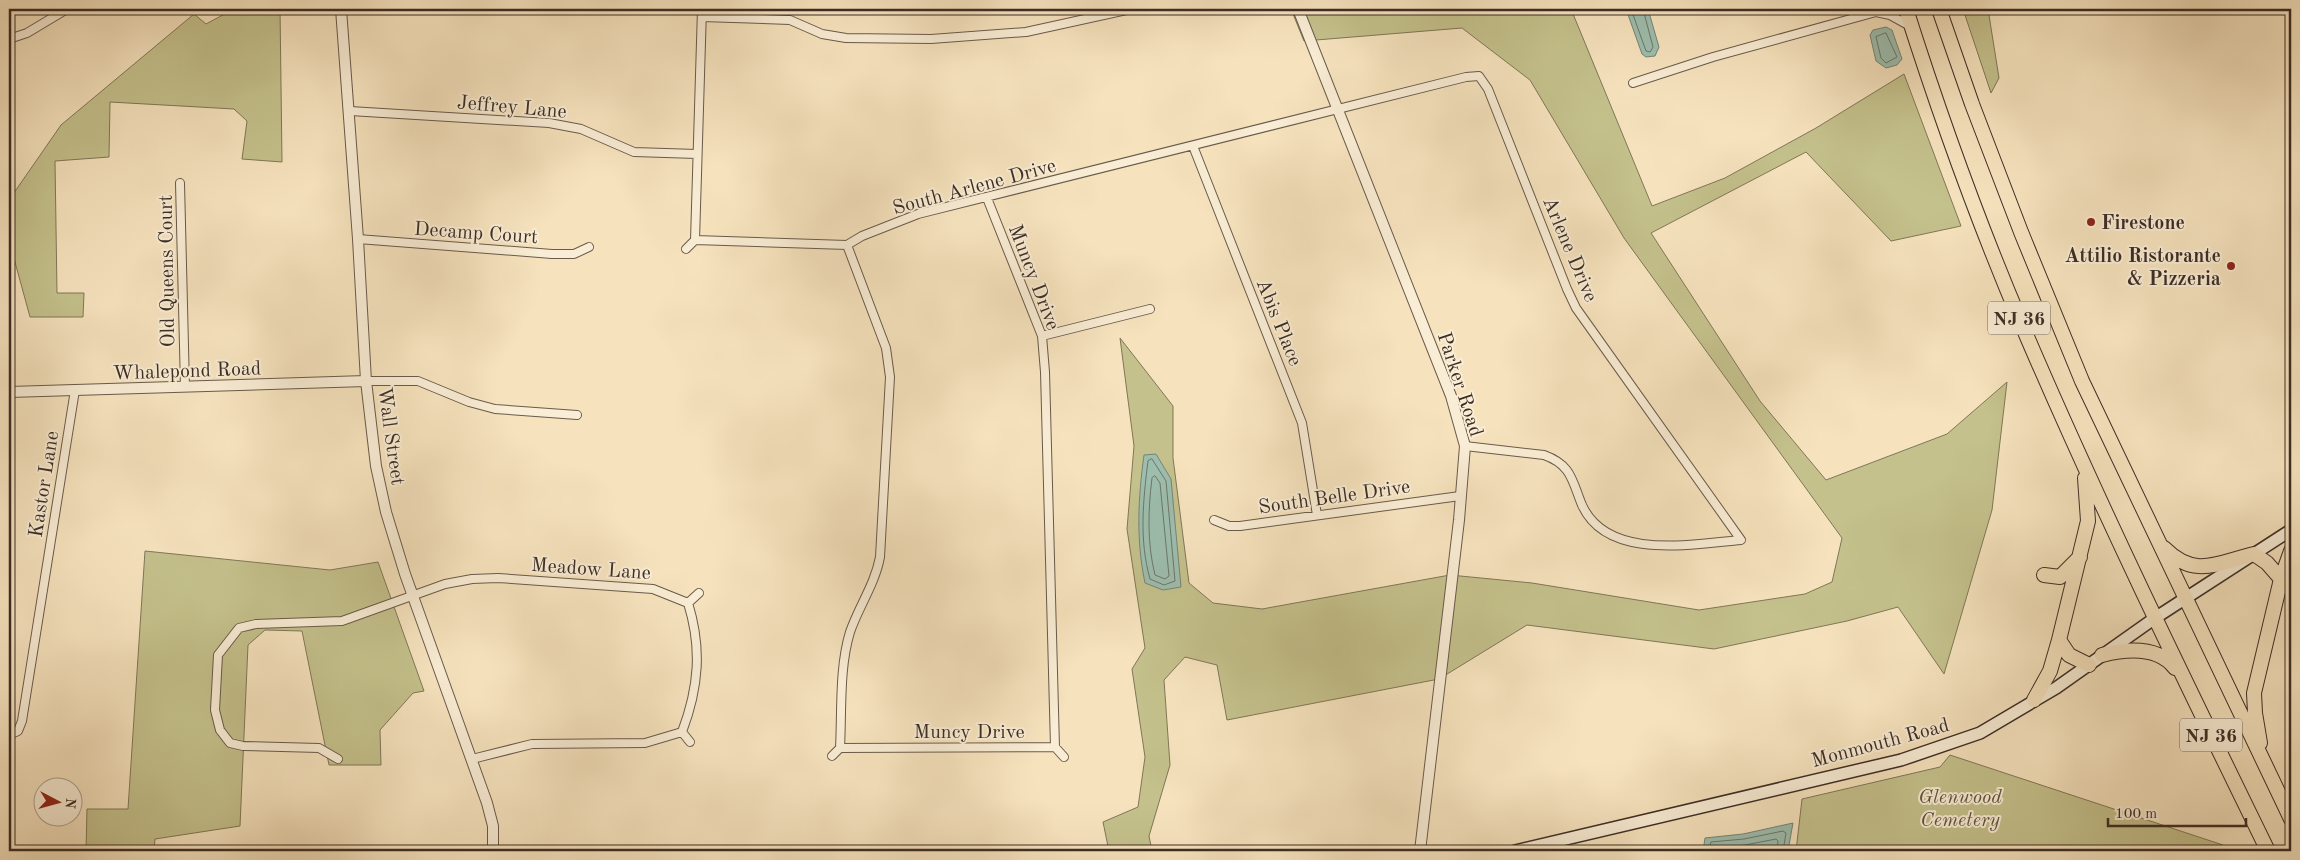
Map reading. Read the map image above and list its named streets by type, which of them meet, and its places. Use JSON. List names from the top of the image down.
{
  "streets": {
    "highway": ["NJ 36"],
    "main road": ["Monmouth Road"],
    "street": [
      "Jeffrey Lane",
      "South Arlene Drive",
      "Decamp Court",
      "Arlene Drive",
      "Old Queens Court",
      "Muncy Drive",
      "Abis Place",
      "Whalepond Road",
      "Parker Road",
      "Wall Street",
      "Kastor Lane",
      "South Belle Drive",
      "Meadow Lane"
    ]
  },
  "crossings": [
    ["Jeffrey Lane", "Wall Street"],
    ["South Arlene Drive", "Arlene Drive"],
    ["South Arlene Drive", "Muncy Drive"],
    ["South Arlene Drive", "Abis Place"],
    ["South Arlene Drive", "Parker Road"],
    ["Decamp Court", "Wall Street"],
    ["Arlene Drive", "Parker Road"],
    ["Old Queens Court", "Whalepond Road"],
    ["NJ 36", "Monmouth Road"],
    ["Abis Place", "South Belle Drive"],
    ["Whalepond Road", "Wall Street"],
    ["Whalepond Road", "Kastor Lane"],
    ["Parker Road", "South Belle Drive"],
    ["Wall Street", "Meadow Lane"]
  ],
  "parks": ["Glenwood Cemetery"],
  "places": ["Firestone", "Attilio Ristorante & Pizzeria"],
  "scale_bar": "100 m",
  "north": "right"
}
